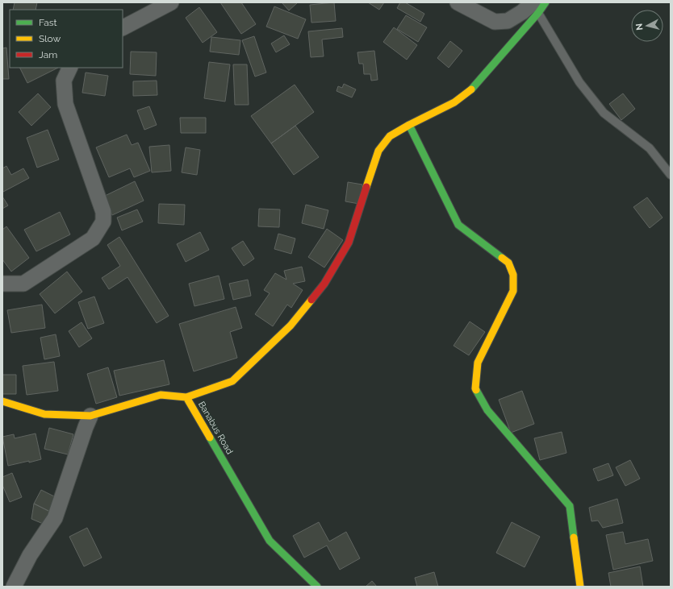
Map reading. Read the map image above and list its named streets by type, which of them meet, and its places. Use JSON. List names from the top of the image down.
{
  "streets": {
    "street": ["Banabus Road"]
  },
  "legend": ["Fast", "Slow", "Jam"],
  "north": "left"
}
